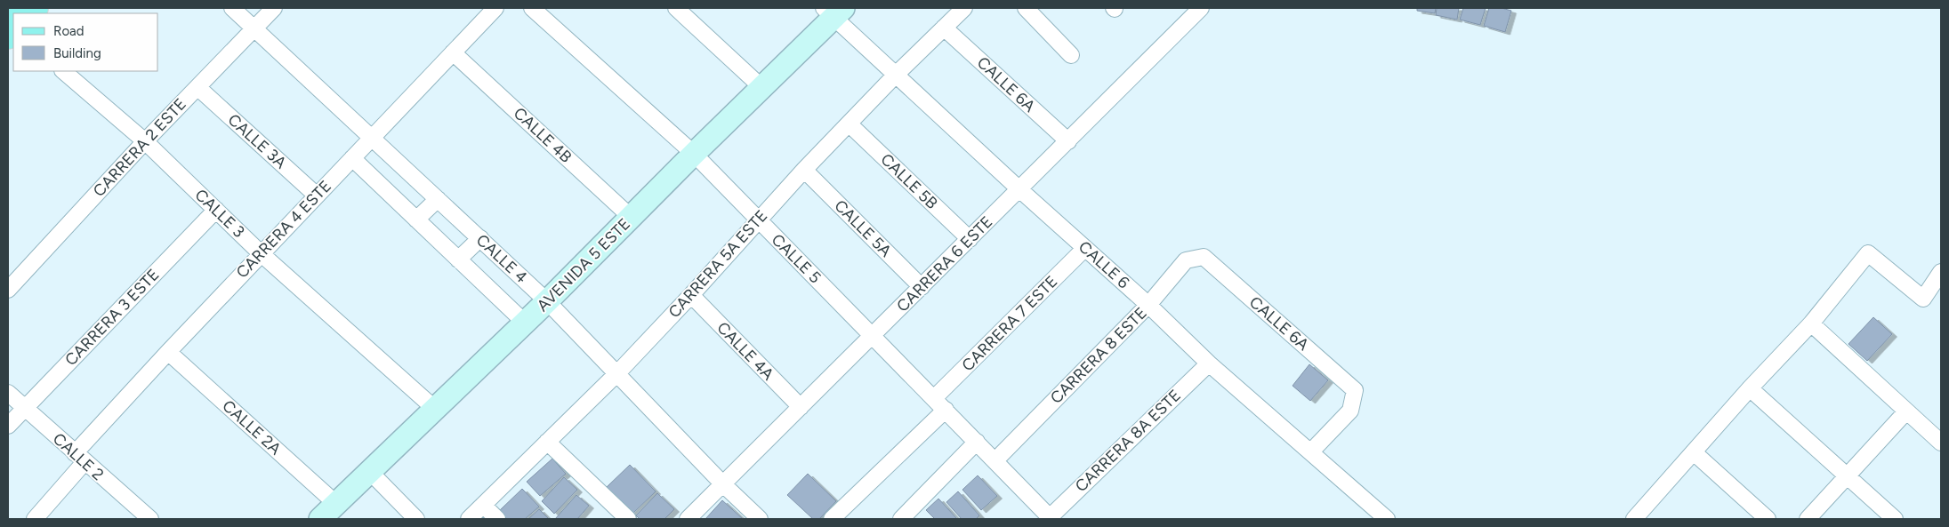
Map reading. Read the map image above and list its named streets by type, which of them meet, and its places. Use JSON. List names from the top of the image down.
{
  "streets": {
    "main road": ["AVENIDA 5 ESTE"],
    "street": [
      "CALLE 6A",
      "CALLE 4B",
      "CALLE 3A",
      "CARRERA 2 ESTE",
      "CALLE 5B",
      "CALLE 3",
      "CALLE 5A",
      "CARRERA 4 ESTE",
      "CALLE 4",
      "CALLE 5",
      "CARRERA 5A ESTE",
      "CARRERA 6 ESTE",
      "CALLE 6",
      "CARRERA 3 ESTE",
      "CARRERA 7 ESTE",
      "CALLE 4A",
      "CARRERA 8 ESTE",
      "CALLE 2A",
      "CARRERA 8A ESTE",
      "CALLE 2"
    ]
  },
  "crossings": [
    ["CALLE 6A", "CARRERA 5A ESTE"],
    ["CALLE 6A", "CARRERA 6 ESTE"],
    ["CALLE 6A", "CALLE 6"],
    ["CALLE 6A", "CARRERA 8 ESTE"],
    ["CALLE 4B", "CARRERA 4 ESTE"],
    ["CALLE 4B", "AVENIDA 5 ESTE"],
    ["CALLE 3A", "CARRERA 2 ESTE"],
    ["CALLE 3A", "CARRERA 4 ESTE"],
    ["CARRERA 2 ESTE", "CALLE 3"],
    ["CARRERA 2 ESTE", "CALLE 4"],
    ["CALLE 5B", "CARRERA 5A ESTE"],
    ["CALLE 5B", "CARRERA 6 ESTE"],
    ["CALLE 3", "CARRERA 4 ESTE"],
    ["CALLE 3", "AVENIDA 5 ESTE"],
    ["CALLE 3", "CARRERA 3 ESTE"],
    ["CALLE 5A", "CARRERA 5A ESTE"],
    ["CALLE 5A", "CARRERA 6 ESTE"],
    ["CARRERA 4 ESTE", "CALLE 4"],
    ["CARRERA 4 ESTE", "CALLE 2A"],
    ["CARRERA 4 ESTE", "CALLE 2"],
    ["CALLE 4", "CARRERA 5A ESTE"],
    ["CALLE 4", "CARRERA 6 ESTE"],
    ["CALLE 4", "AVENIDA 5 ESTE"],
    ["CALLE 5", "CARRERA 5A ESTE"],
    ["CALLE 5", "CARRERA 6 ESTE"],
    ["CALLE 5", "AVENIDA 5 ESTE"],
    ["CALLE 5", "CARRERA 7 ESTE"],
    ["CALLE 5", "CARRERA 8 ESTE"],
    ["CALLE 5", "CARRERA 8A ESTE"],
    ["CARRERA 5A ESTE", "CALLE 6"],
    ["CARRERA 5A ESTE", "CALLE 4A"],
    ["CARRERA 6 ESTE", "CALLE 6"],
    ["CARRERA 6 ESTE", "CALLE 4A"],
    ["AVENIDA 5 ESTE", "CALLE 6"],
    ["AVENIDA 5 ESTE", "CALLE 2A"],
    ["CALLE 6", "CARRERA 7 ESTE"],
    ["CALLE 6", "CARRERA 8 ESTE"],
    ["CALLE 6", "CARRERA 8A ESTE"],
    ["CARRERA 3 ESTE", "CALLE 2"]
  ],
  "legend": ["Road", "Building"]
}
